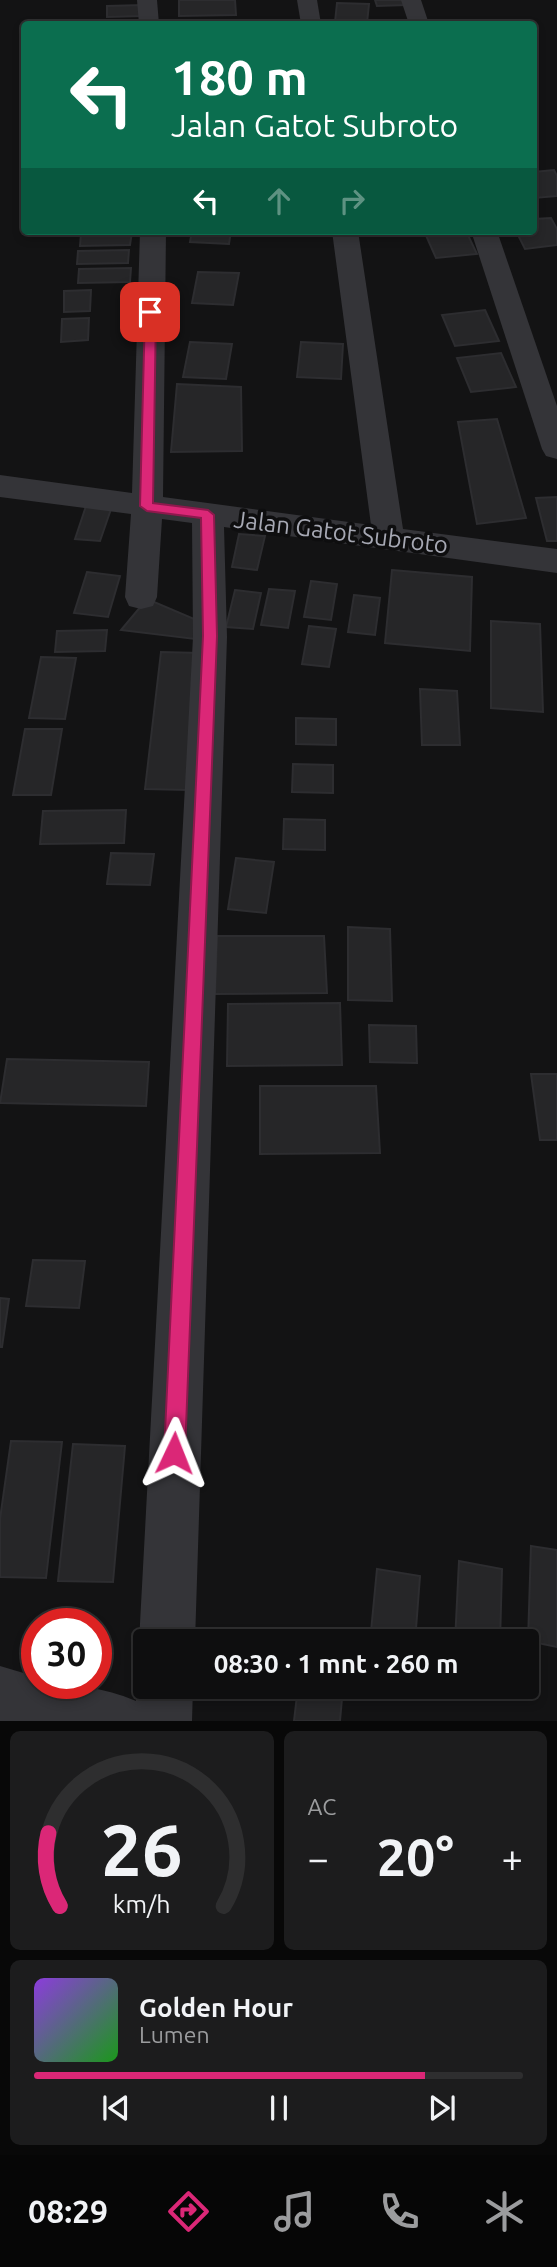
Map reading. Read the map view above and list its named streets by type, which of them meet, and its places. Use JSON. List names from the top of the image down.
{
  "streets": {
    "street": ["Jalan Gatot Subroto"]
  },
  "page": {
    "turn": ["180 m", "Jalan Gatot Subroto"],
    "limit": "30",
    "trip": "08:30 · 1 mnt · 260 m",
    "tile": "AC",
    "heat": ["−", "20°", "+"],
    "song": ["Golden Hour", "Lumen"],
    "tabs": "08:29",
    "gauge": ["26", "km/h"]
  }
}
